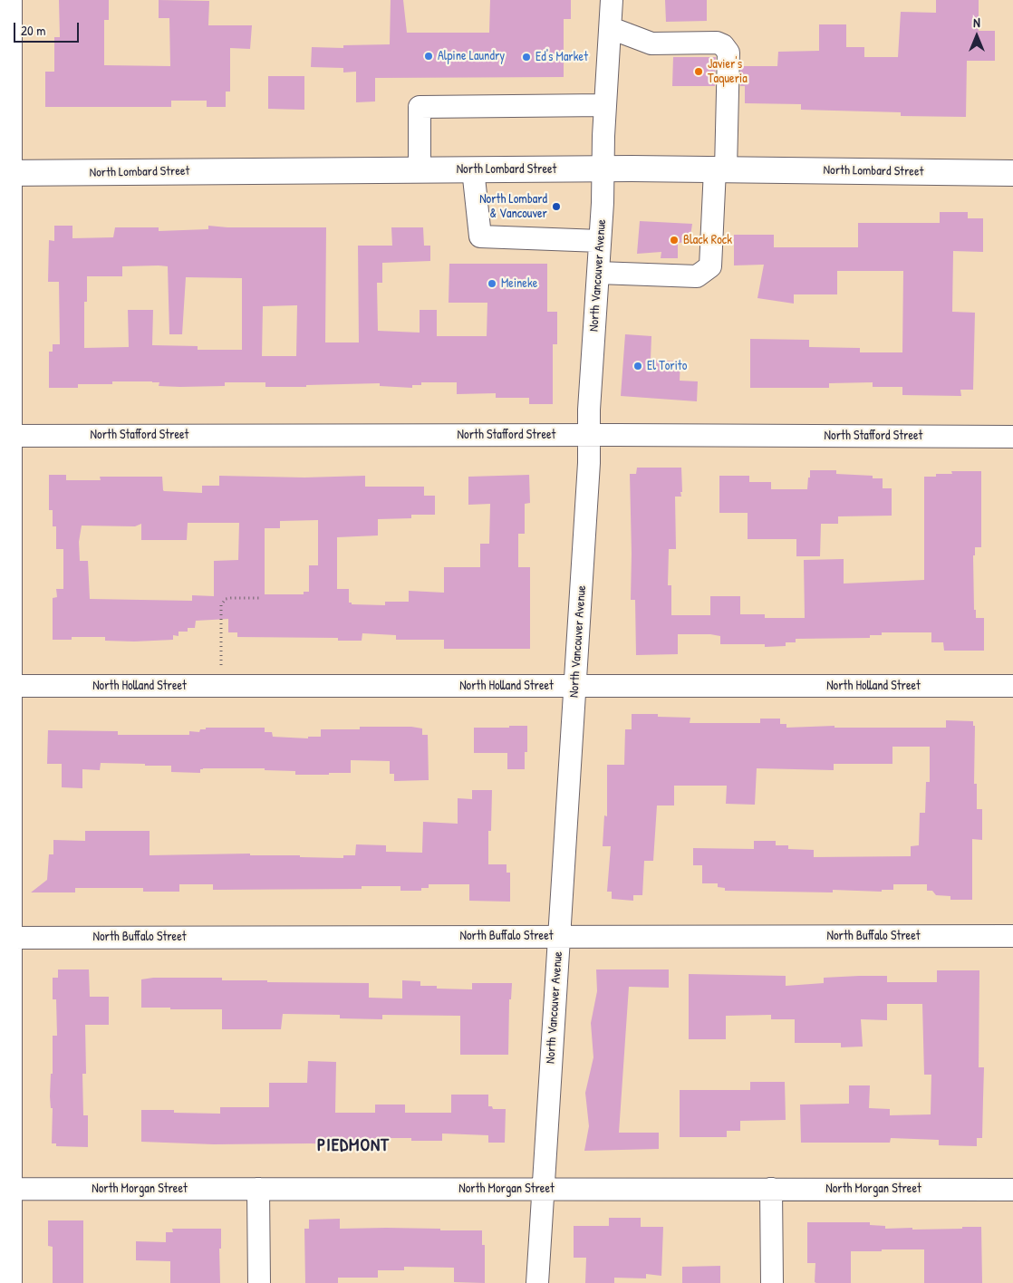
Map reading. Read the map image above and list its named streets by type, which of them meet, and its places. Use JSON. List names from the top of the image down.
{
  "streets": {
    "main road": ["North Lombard Street"],
    "street": [
      "North Vancouver Avenue",
      "North Stafford Street",
      "North Holland Street",
      "North Buffalo Street",
      "North Morgan Street"
    ]
  },
  "crossings": [
    ["North Lombard Street", "North Vancouver Avenue"],
    ["North Vancouver Avenue", "North Stafford Street"],
    ["North Vancouver Avenue", "North Holland Street"],
    ["North Vancouver Avenue", "North Buffalo Street"],
    ["North Vancouver Avenue", "North Morgan Street"]
  ],
  "districts": ["PIEDMONT"],
  "places": [
    "Alpine Laundry",
    "Ed's Market",
    "Javier's Taqueria",
    "North Lombard & Vancouver",
    "Black Rock",
    "Meineke",
    "El Torito"
  ],
  "scale_bar": "20 m",
  "north": "top"
}
